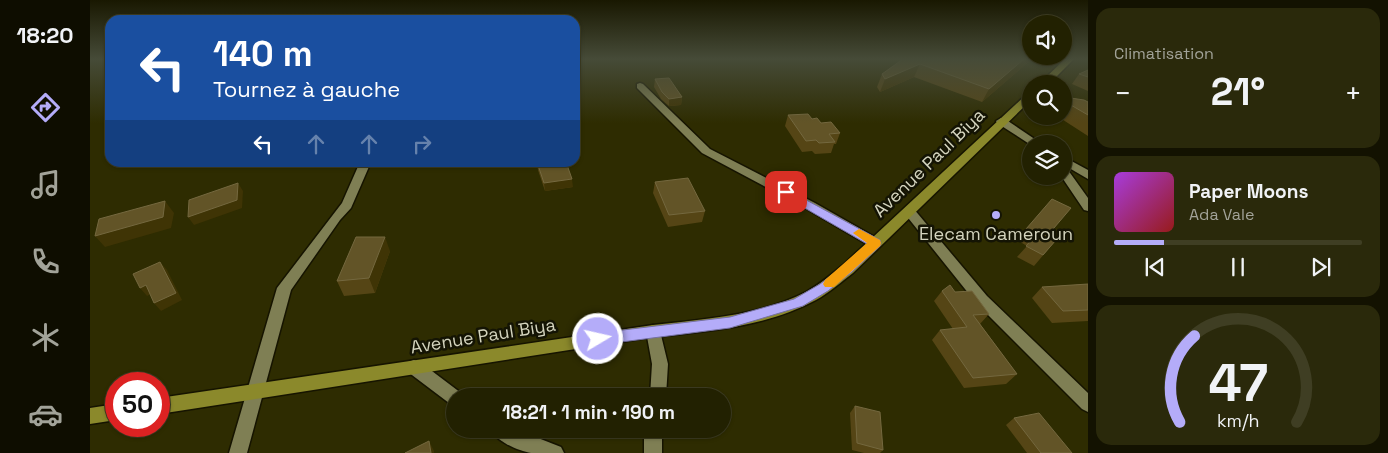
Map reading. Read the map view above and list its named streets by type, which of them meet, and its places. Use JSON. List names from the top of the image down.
{
  "streets": {
    "main road": ["Avenue Paul Biya"]
  },
  "places": ["Elecam Cameroun"],
  "page": {
    "tabs": "18:20",
    "tile": "Climatisation",
    "turn": ["140 m", "Tournez à gauche"],
    "heat": ["−", "21°", "+"],
    "song": ["Paper Moons", "Ada Vale"],
    "limit": "50",
    "trip": "18:21 · 1 min · 190 m",
    "gauge": ["47", "km/h"]
  }
}
